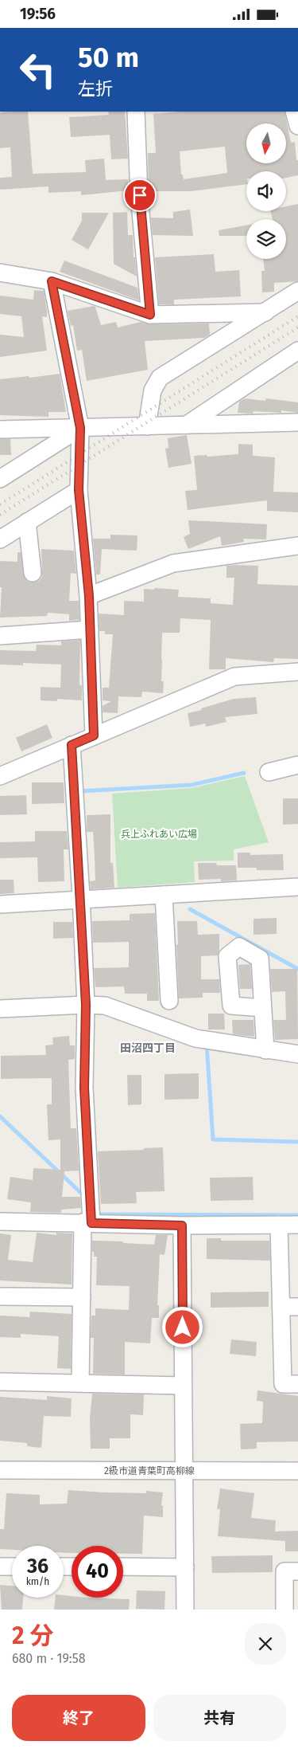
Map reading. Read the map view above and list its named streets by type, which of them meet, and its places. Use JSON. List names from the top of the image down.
{
  "streets": {
    "street": ["2級市道青葉町高柳線"]
  },
  "districts": ["田沼四丁目"],
  "parks": ["兵上ふれあい広場"],
  "north": "bottom",
  "page": {
    "status": "19:56",
    "turn": ["50 m", "左折"],
    "speed": "36 km/h",
    "limit": "40",
    "heading": ["2 分", "680 m · 19:58"],
    "buttons": ["終了", "共有"]
  }
}
